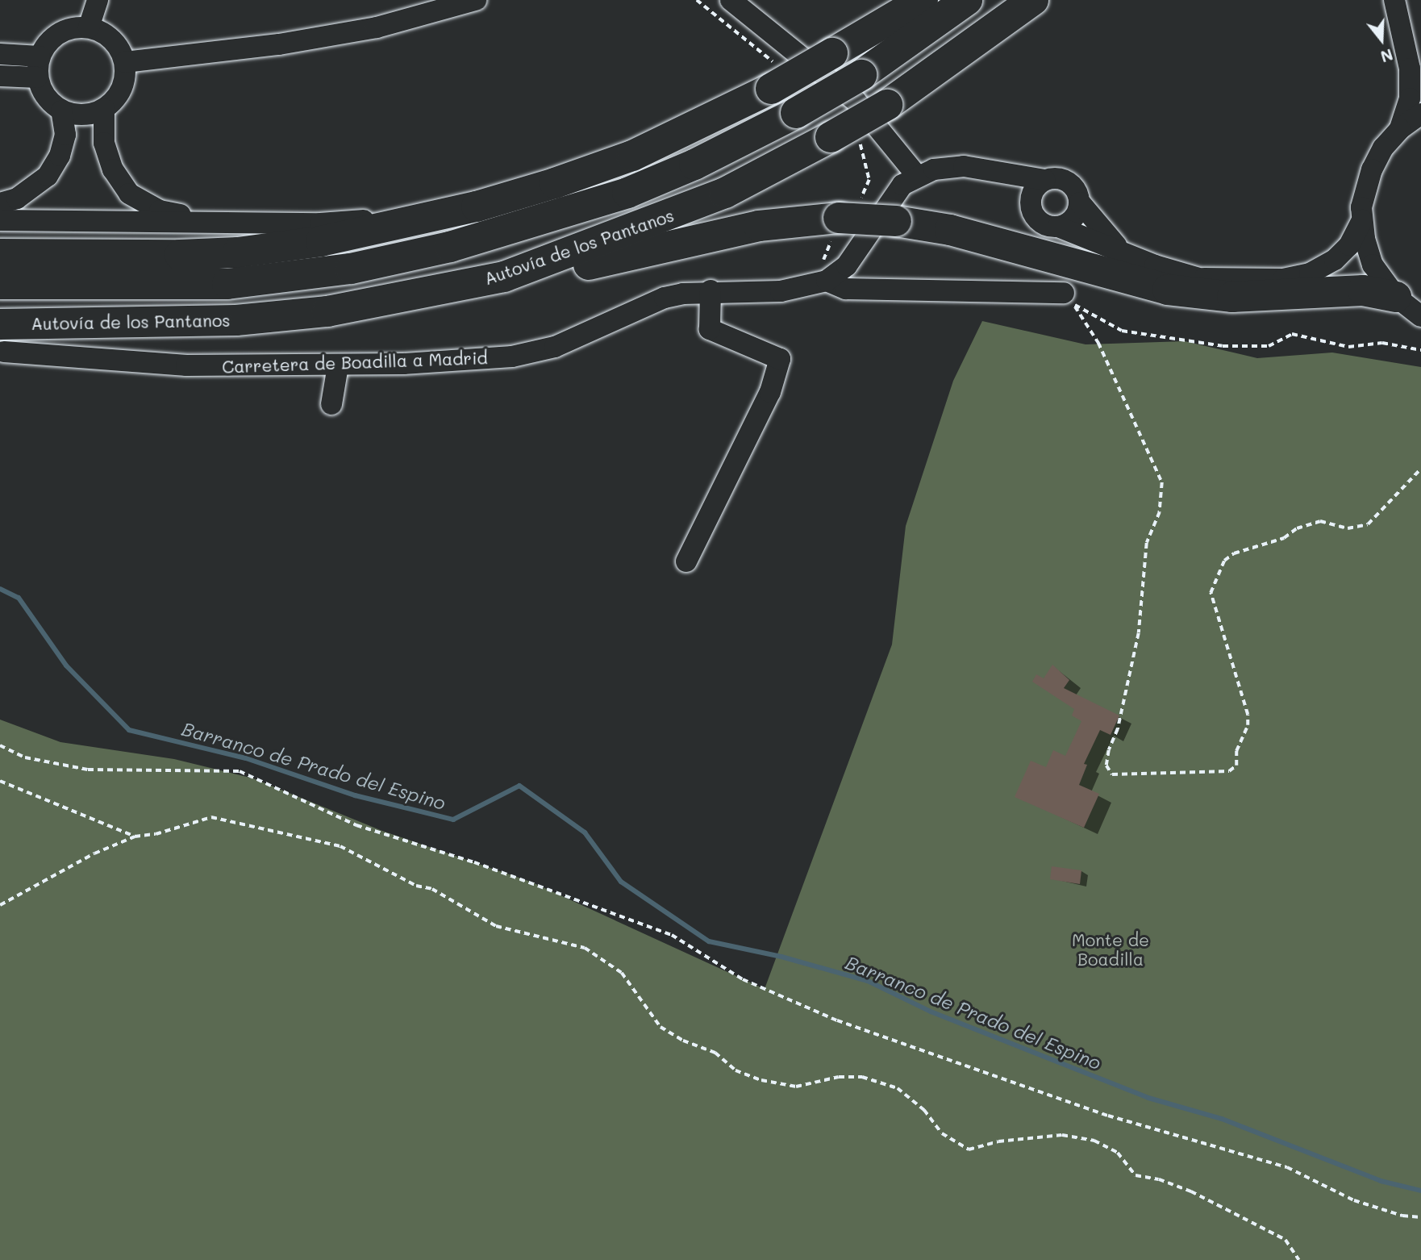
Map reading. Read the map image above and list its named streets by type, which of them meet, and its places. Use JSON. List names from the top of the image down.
{
  "streets": {
    "highway": ["Autovía de los Pantanos"],
    "street": ["Carretera de Boadilla a Madrid"]
  },
  "crossings": [
    ["Autovía de los Pantanos", "Carretera de Boadilla a Madrid"]
  ],
  "water": ["Barranco de Prado del Espino"],
  "parks": ["Monte de Boadilla"],
  "north": "bottom"
}
